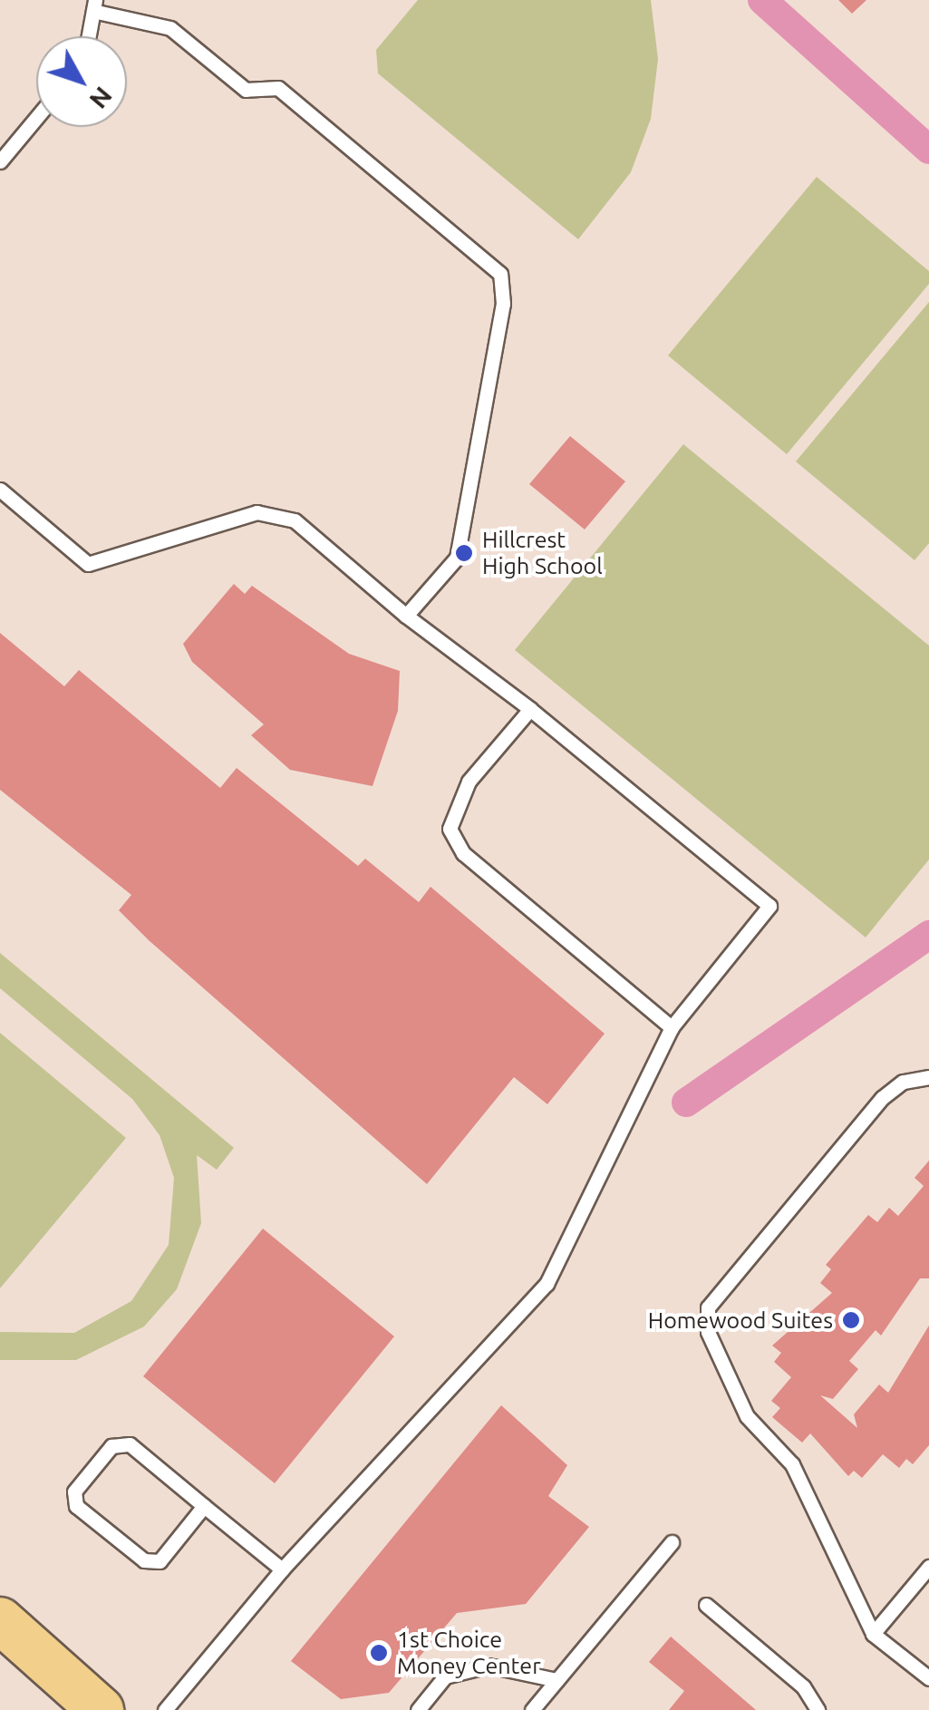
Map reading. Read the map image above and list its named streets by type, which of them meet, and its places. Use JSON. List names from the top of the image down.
{
  "places": ["Hillcrest High School", "Homewood Suites", "1st Choice Money Center"],
  "north": "bottom right"
}
